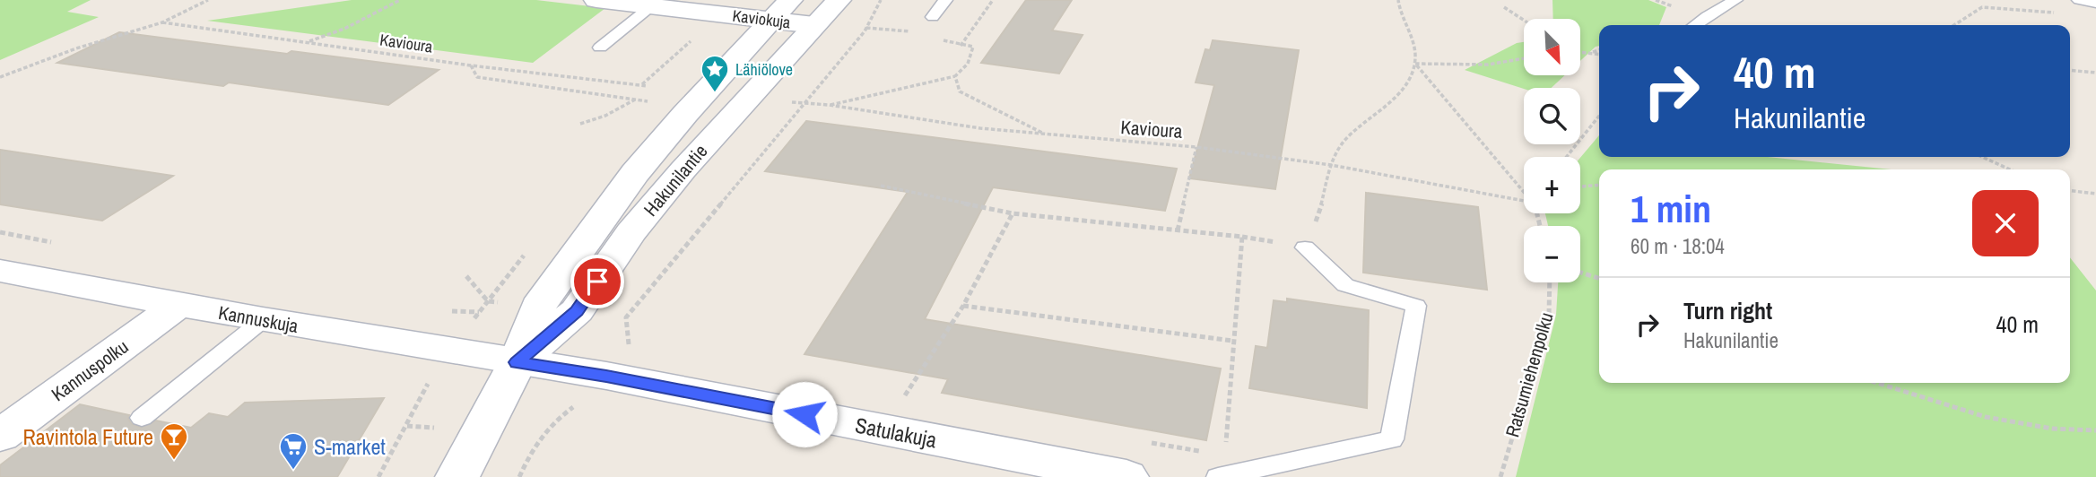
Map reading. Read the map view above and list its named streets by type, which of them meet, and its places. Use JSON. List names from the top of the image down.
{
  "streets": {
    "street": [
      "Kaviokuja",
      "Hakunilantie",
      "Kannuskuja",
      "Kannuspolku",
      "Satulakuja"
    ],
    "path": ["Kavioura", "Ratsumiehenpolku"]
  },
  "crossings": [
    ["Kaviokuja", "Hakunilantie"],
    ["Hakunilantie", "Kannuskuja"],
    ["Hakunilantie", "Satulakuja"],
    ["Kannuskuja", "Kannuspolku"],
    ["Kannuskuja", "Satulakuja"]
  ],
  "places": {
    "place": ["Lähiölove"],
    "bar": ["Ravintola Future"],
    "supermarket": ["S-market"]
  },
  "north": "bottom right",
  "page": {
    "map_buttons": ["+", "−"],
    "turn": ["40 m", "Hakunilantie"],
    "heading": ["1 min", "60 m · 18:04"],
    "list": [
      {
        "name": "Turn right",
        "note": "Hakunilantie",
        "value": "40 m"
      }
    ]
  }
}
